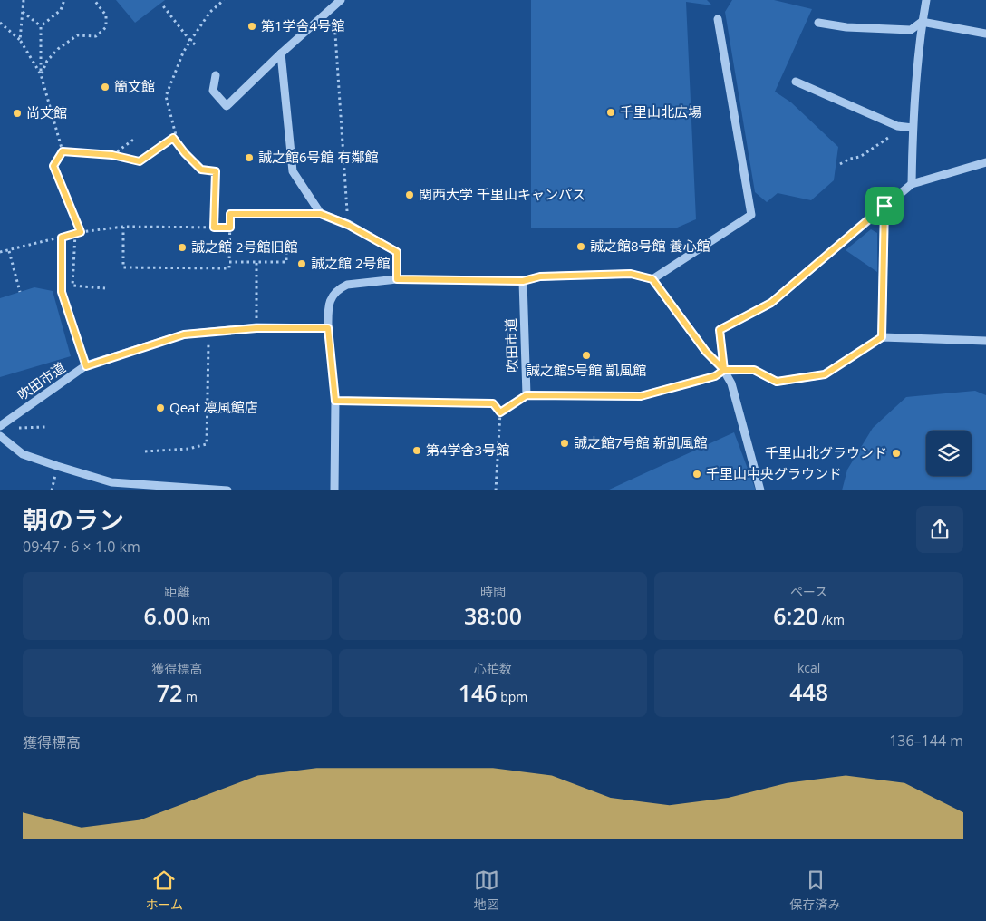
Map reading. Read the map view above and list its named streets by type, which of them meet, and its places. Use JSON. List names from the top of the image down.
{
  "streets": {
    "street": ["吹田市道"]
  },
  "places": [
    "第1学舎4号館",
    "簡文館",
    "千里山北広場",
    "尚文館",
    "誠之館6号館 有鄰館",
    "関西大学 千里山キャンパス",
    "誠之館8号館 養心館",
    "誠之館 2号館旧館",
    "誠之館 2号館",
    "誠之館5号館 凱風館",
    "Qeat 凛風館店",
    "誠之館7号館 新凱風館",
    "第4学舎3号館",
    "千里山北グラウンド",
    "千里山中央グラウンド"
  ],
  "page": {
    "heading": ["朝のラン", "09:47 · 6 × 1.0 km"],
    "stats": [
      ["距離", "6.00 km"],
      ["時間", "38:00"],
      ["ペース", "6:20 /km"],
      ["獲得標高", "72 m"],
      ["心拍数", "146 bpm"],
      ["kcal", "448"]
    ],
    "chart": ["獲得標高", "136–144 m"],
    "tabs": ["ホーム", "地図", "保存済み"]
  }
}
